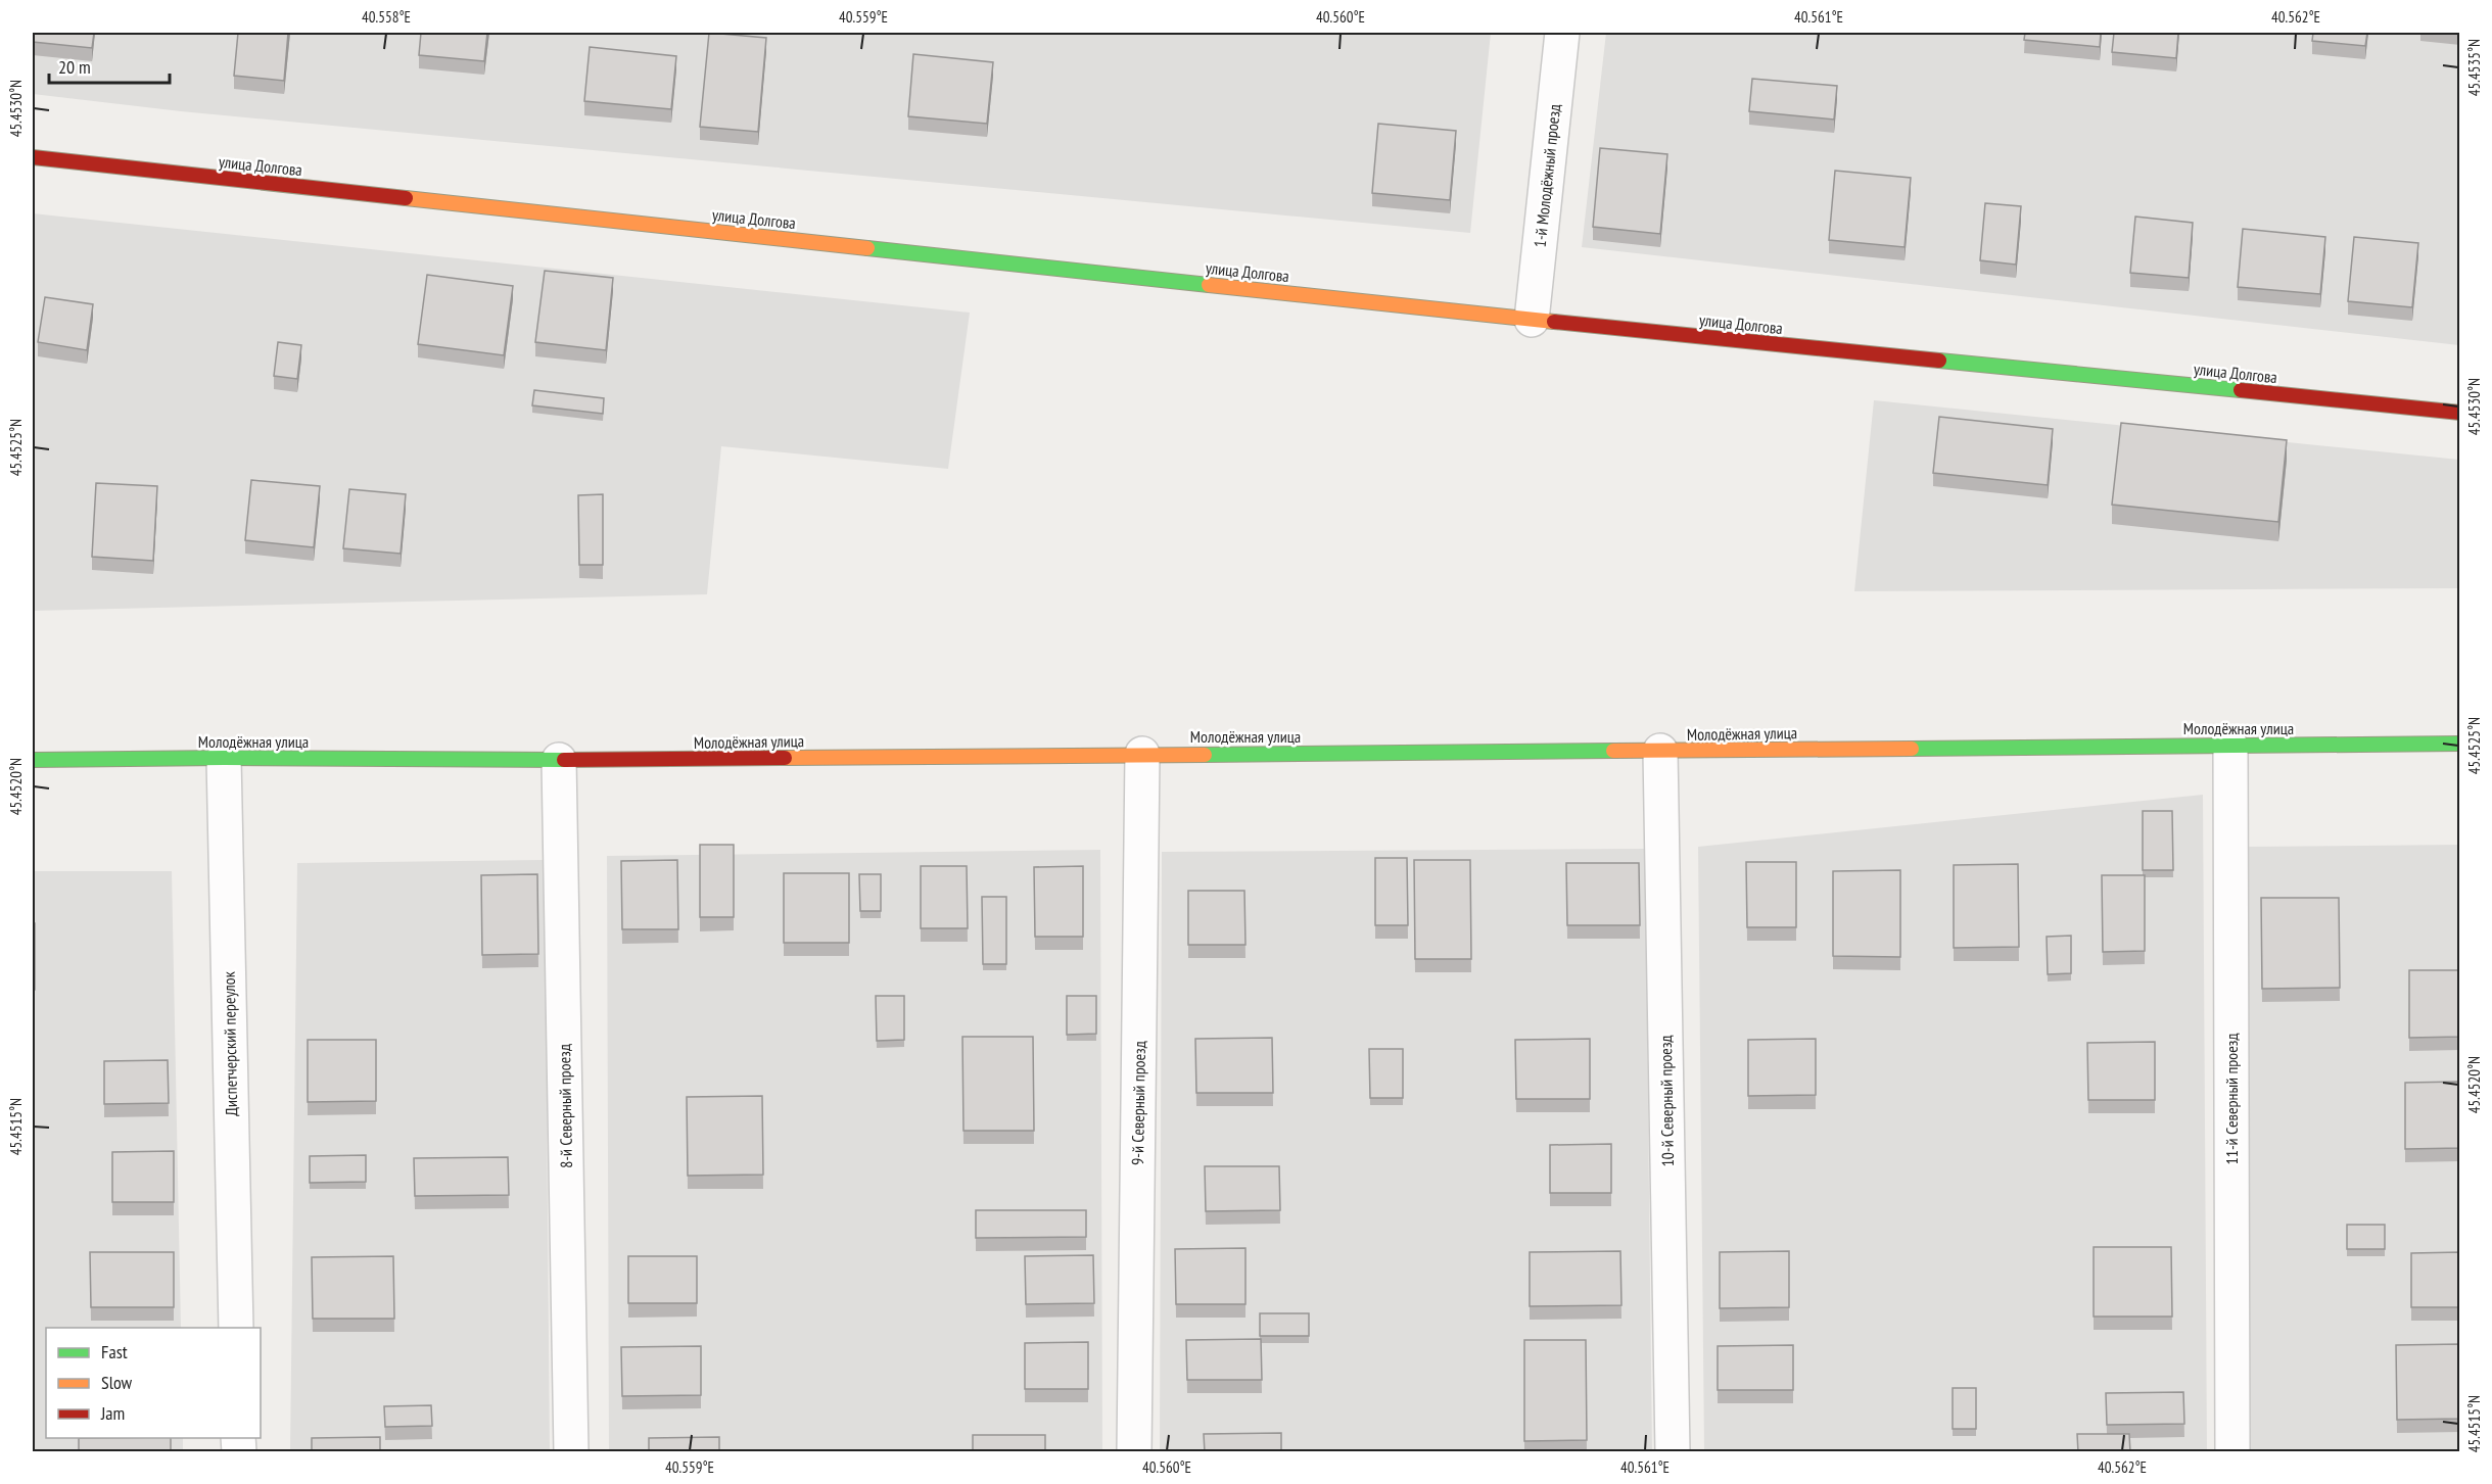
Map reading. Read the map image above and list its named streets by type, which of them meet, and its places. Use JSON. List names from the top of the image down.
{
  "streets": {
    "street": [
      "улица Долгова",
      "1-й Молодёжный проезд",
      "Молодёжная улица",
      "Диспетчерский переулок",
      "11-й Северный проезд",
      "10-й Северный проезд",
      "9-й Северный проезд",
      "8-й Северный проезд"
    ]
  },
  "crossings": [
    ["улица Долгова", "1-й Молодёжный проезд"],
    ["Молодёжная улица", "Диспетчерский переулок"],
    ["Молодёжная улица", "11-й Северный проезд"],
    ["Молодёжная улица", "10-й Северный проезд"],
    ["Молодёжная улица", "9-й Северный проезд"],
    ["Молодёжная улица", "8-й Северный проезд"]
  ],
  "legend": ["Fast", "Slow", "Jam"],
  "scale_bar": "20 m",
  "coordinates": [
    "40.558°E",
    "40.559°E",
    "40.560°E",
    "40.561°E",
    "40.562°E",
    "45.4535°N",
    "45.4530°N",
    "45.4525°N",
    "45.4520°N",
    "45.4515°N"
  ]
}
